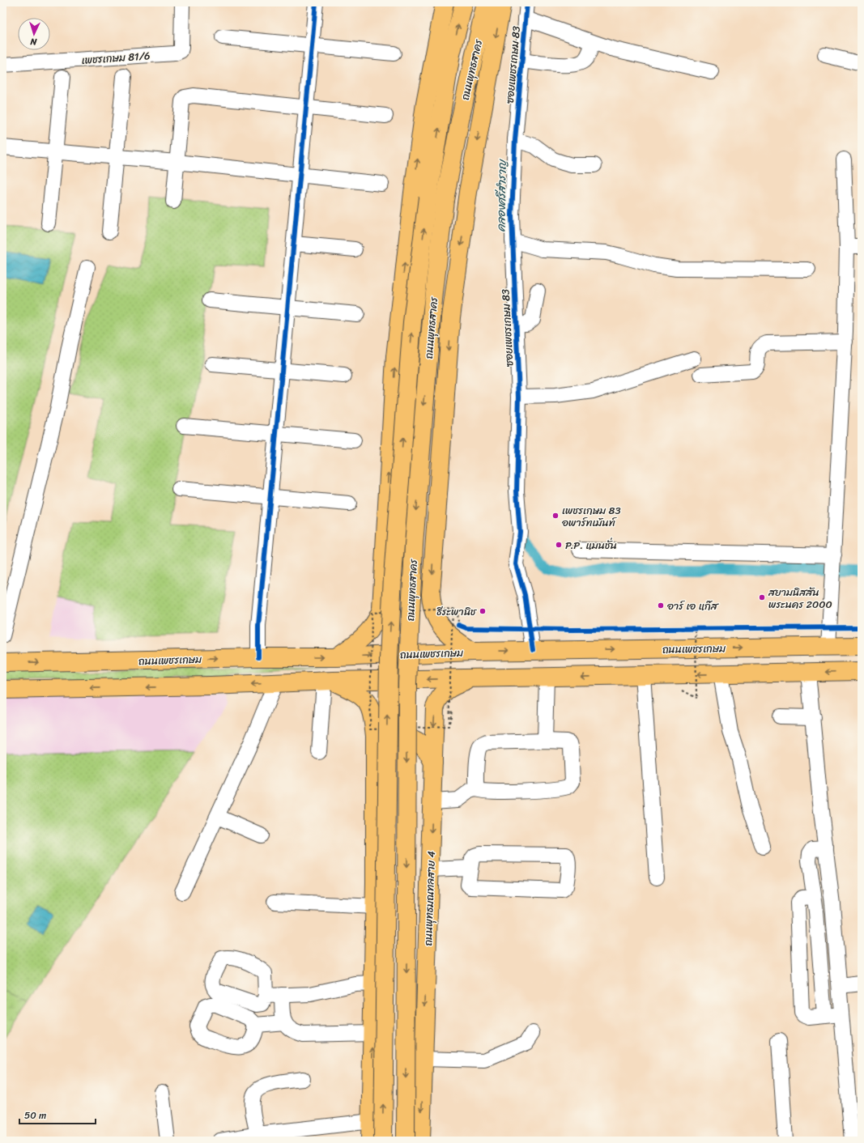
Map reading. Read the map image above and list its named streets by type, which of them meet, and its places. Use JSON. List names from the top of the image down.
{
  "streets": {
    "main road": ["ถนนพุทธสาคร", "ถนนเพชรเกษม", "ถนนพุทธมณฑลสาย 4"],
    "street": ["เพชรเกษม 81/6", "ซอยเพชรเกษม 83"]
  },
  "crossings": [
    ["ซอยเพชรเกษม 83", "ถนนเพชรเกษม"],
    ["ถนนพุทธสาคร", "ถนนพุทธมณฑลสาย 4"]
  ],
  "water": ["คลองศรีสำราญ"],
  "places": [
    "เพชรเกษม 83 อพาร์ทเม้นท์",
    "P.P. แมนชั่น",
    "สยามนิสสัน พระนคร 2000",
    "อาร์ เอ แก๊ส",
    "ธีระพานิช"
  ],
  "scale_bar": "50 m",
  "north": "bottom"
}
